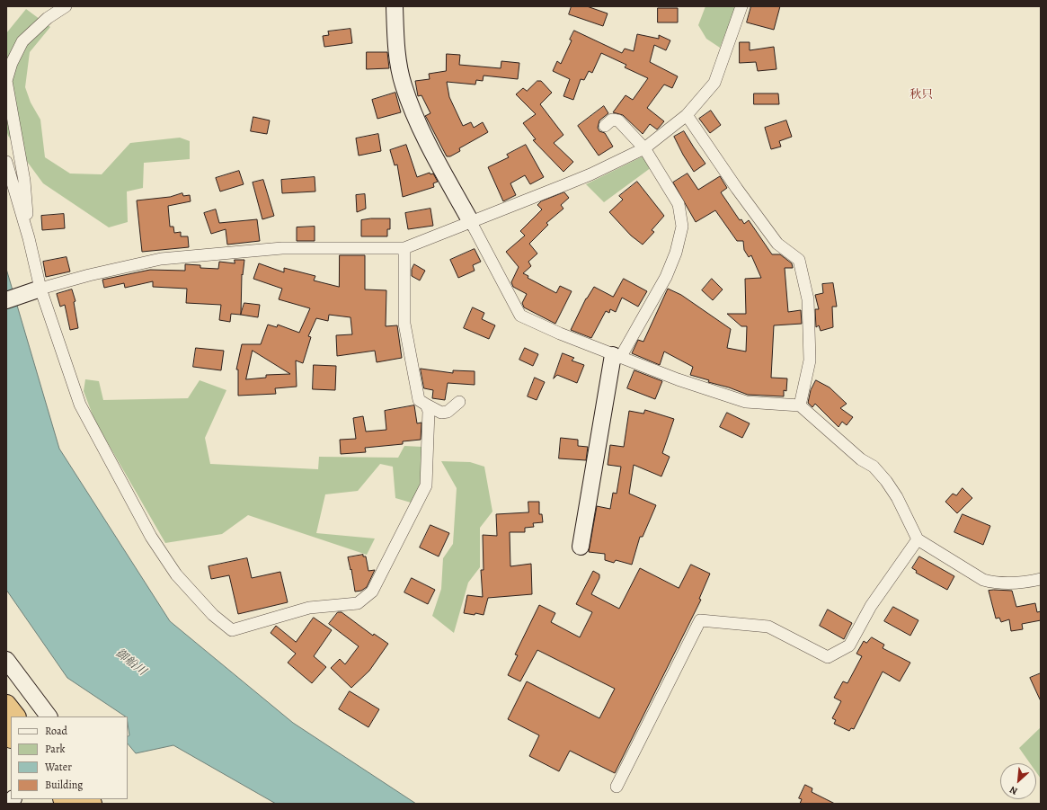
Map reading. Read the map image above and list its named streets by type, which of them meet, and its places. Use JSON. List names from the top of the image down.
{
  "districts": ["秋只"],
  "water": ["御船川"],
  "legend": [
    "Road",
    "Park",
    "Water",
    "Building"
  ],
  "north": "bottom left"
}
